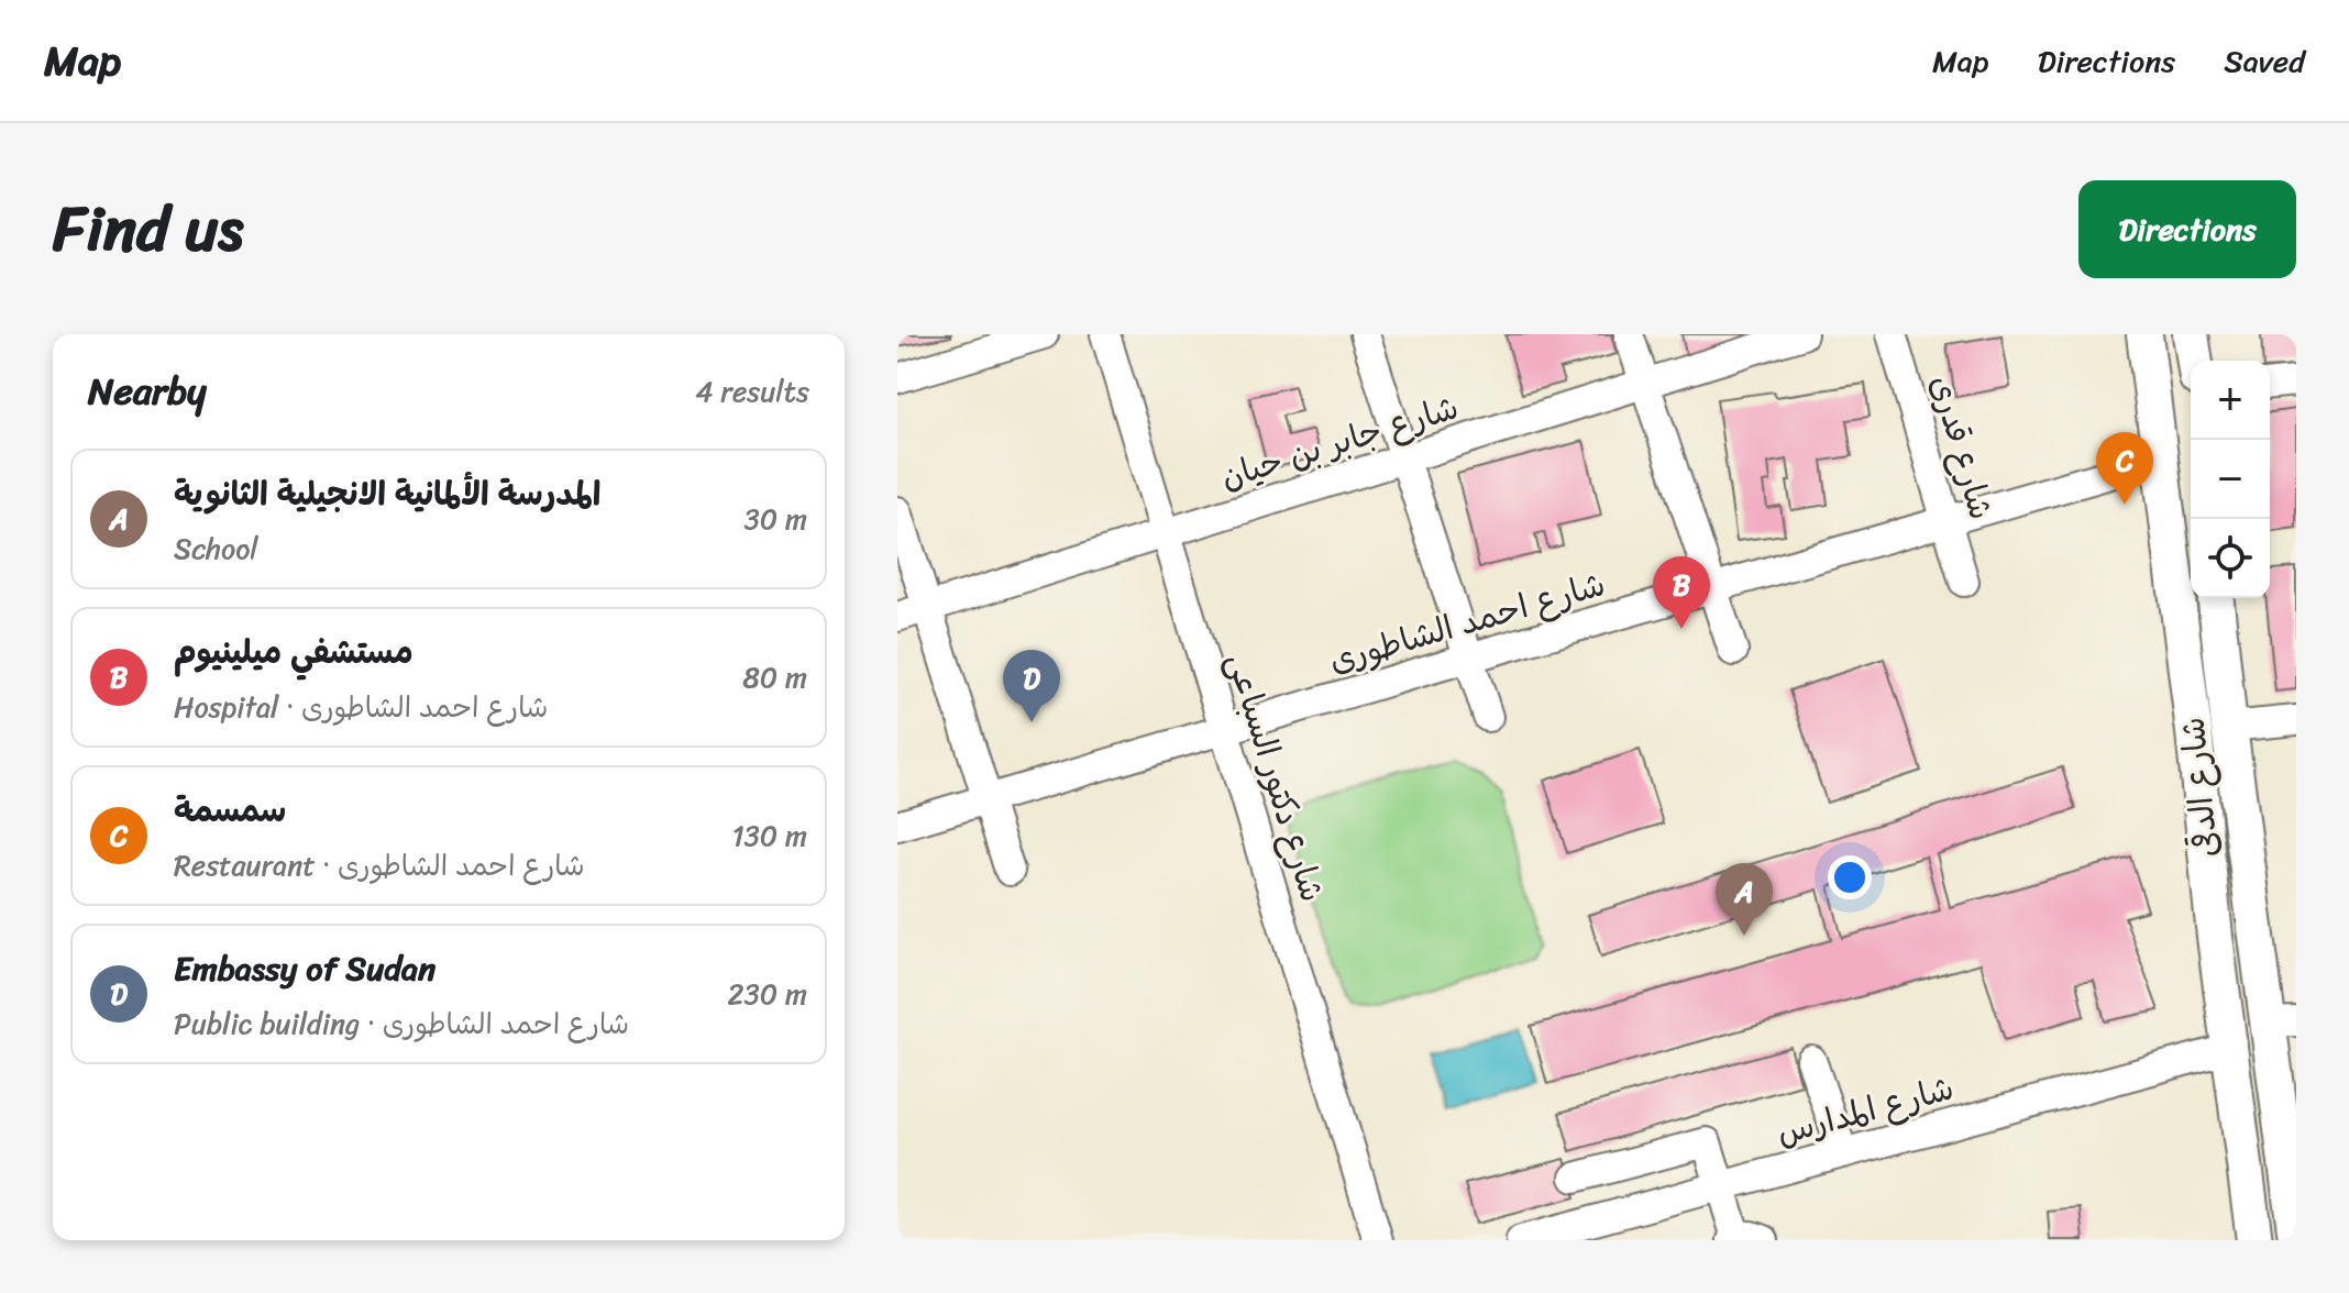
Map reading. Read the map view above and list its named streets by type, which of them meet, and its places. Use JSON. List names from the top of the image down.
{
  "streets": {
    "main road": ["شارع الدقى"],
    "street": [
      "شارع جابر بن حيان",
      "شارع قدرى",
      "شارع احمد الشاطورى",
      "شارع دكتور السباعى",
      "شارع المدارس"
    ]
  },
  "crossings": [
    ["شارع جابر بن حيان", "شارع دكتور السباعى"],
    ["شارع قدرى", "شارع احمد الشاطورى"],
    ["شارع احمد الشاطورى", "شارع دكتور السباعى"],
    ["شارع احمد الشاطورى", "شارع الدقى"],
    ["شارع الدقى", "شارع المدارس"]
  ],
  "page": {
    "header": "Map",
    "nav": ["Map", "Directions", "Saved"],
    "title": "Find us",
    "buttons": "Directions",
    "heading": ["Nearby", "4 results"],
    "map_buttons": ["+", "−"],
    "pins": [
      "C",
      "B",
      "D",
      "A"
    ],
    "list": [
      {
        "mark": "A",
        "name": "المدرسة الألمانية الانجيلية الثانوية",
        "note": "School",
        "value": "30 m"
      },
      {
        "mark": "B",
        "name": "مستشفي ميلينيوم",
        "note": "Hospital · شارع احمد الشاطورى",
        "value": "80 m"
      },
      {
        "mark": "C",
        "name": "سمسمة",
        "note": "Restaurant · شارع احمد الشاطورى",
        "value": "130 m"
      },
      {
        "mark": "D",
        "name": "Embassy of Sudan",
        "note": "Public building · شارع احمد الشاطورى",
        "value": "230 m"
      }
    ]
  }
}
